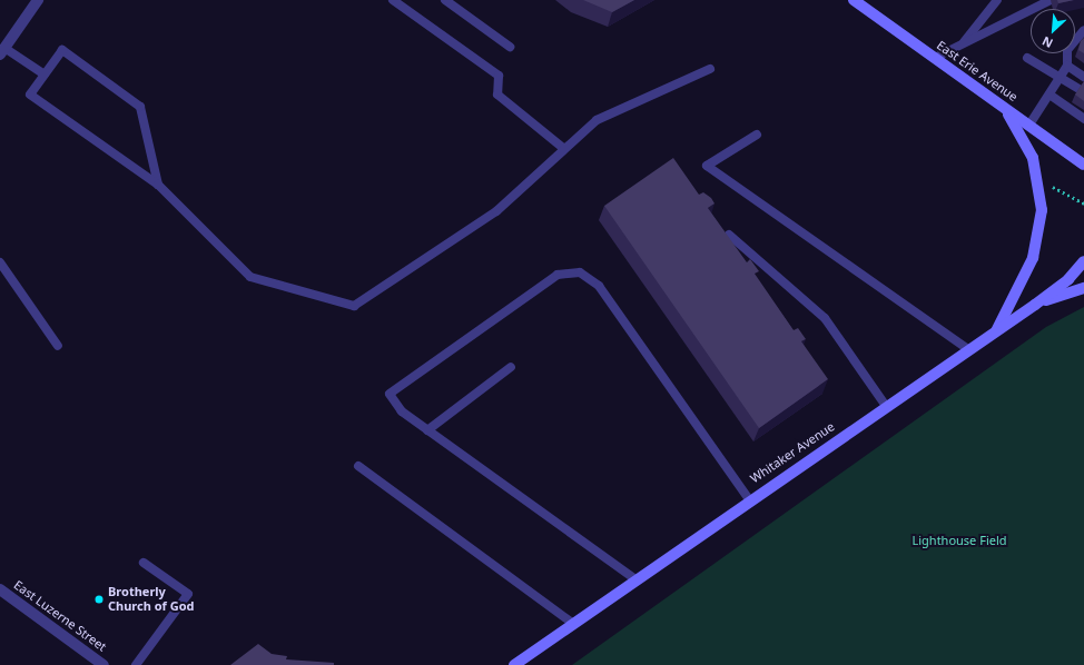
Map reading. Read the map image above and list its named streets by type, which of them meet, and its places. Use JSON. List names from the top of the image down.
{
  "streets": {
    "main road": ["East Erie Avenue", "Whitaker Avenue"],
    "street": ["East Luzerne Street"]
  },
  "parks": ["Lighthouse Field"],
  "places": ["Brotherly Church of God"],
  "north": "bottom left"
}
